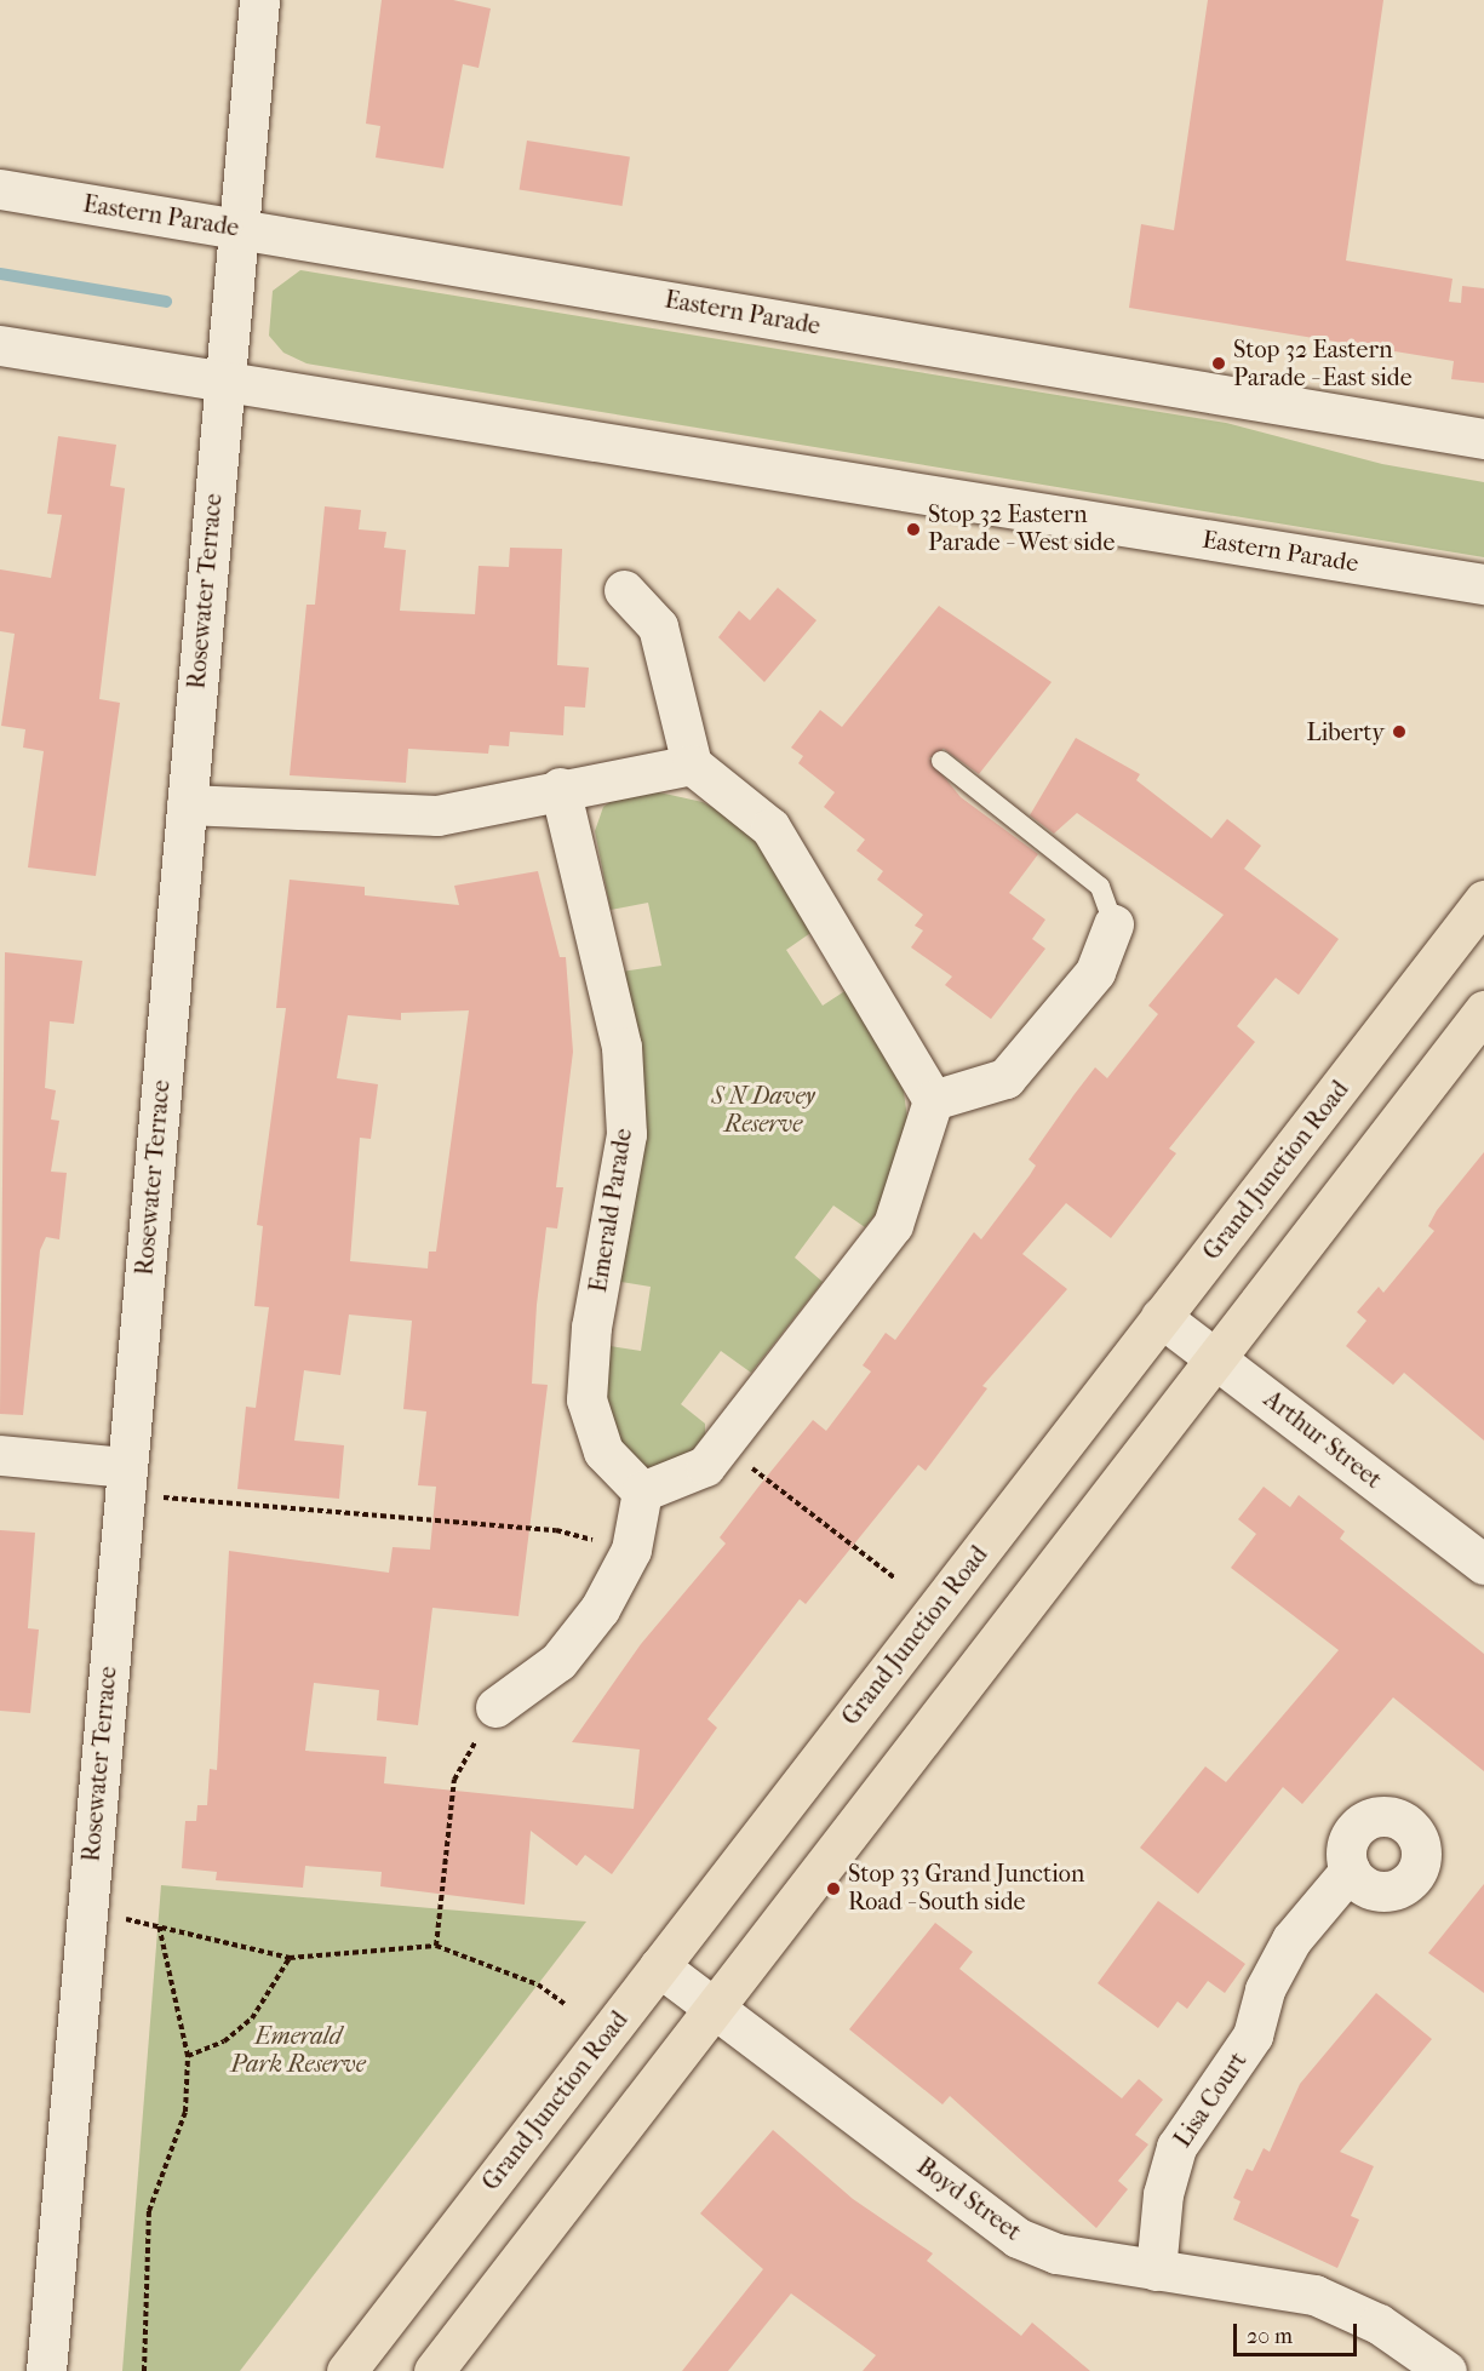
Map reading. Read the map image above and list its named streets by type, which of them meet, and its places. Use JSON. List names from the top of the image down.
{
  "streets": {
    "highway": ["Grand Junction Road"],
    "street": [
      "Eastern Parade",
      "Rosewater Terrace",
      "Emerald Parade",
      "Arthur Street",
      "Lisa Court",
      "Boyd Street"
    ]
  },
  "crossings": [
    ["Eastern Parade", "Rosewater Terrace"],
    ["Grand Junction Road", "Arthur Street"],
    ["Grand Junction Road", "Boyd Street"],
    ["Lisa Court", "Boyd Street"]
  ],
  "parks": ["S N Davey Reserve", "Emerald Park Reserve"],
  "places": [
    "Stop 32 Eastern Parade - East side",
    "Stop 32 Eastern Parade - West side",
    "Liberty",
    "Stop 33 Grand Junction Road - South side"
  ],
  "scale_bar": "20 m"
}
